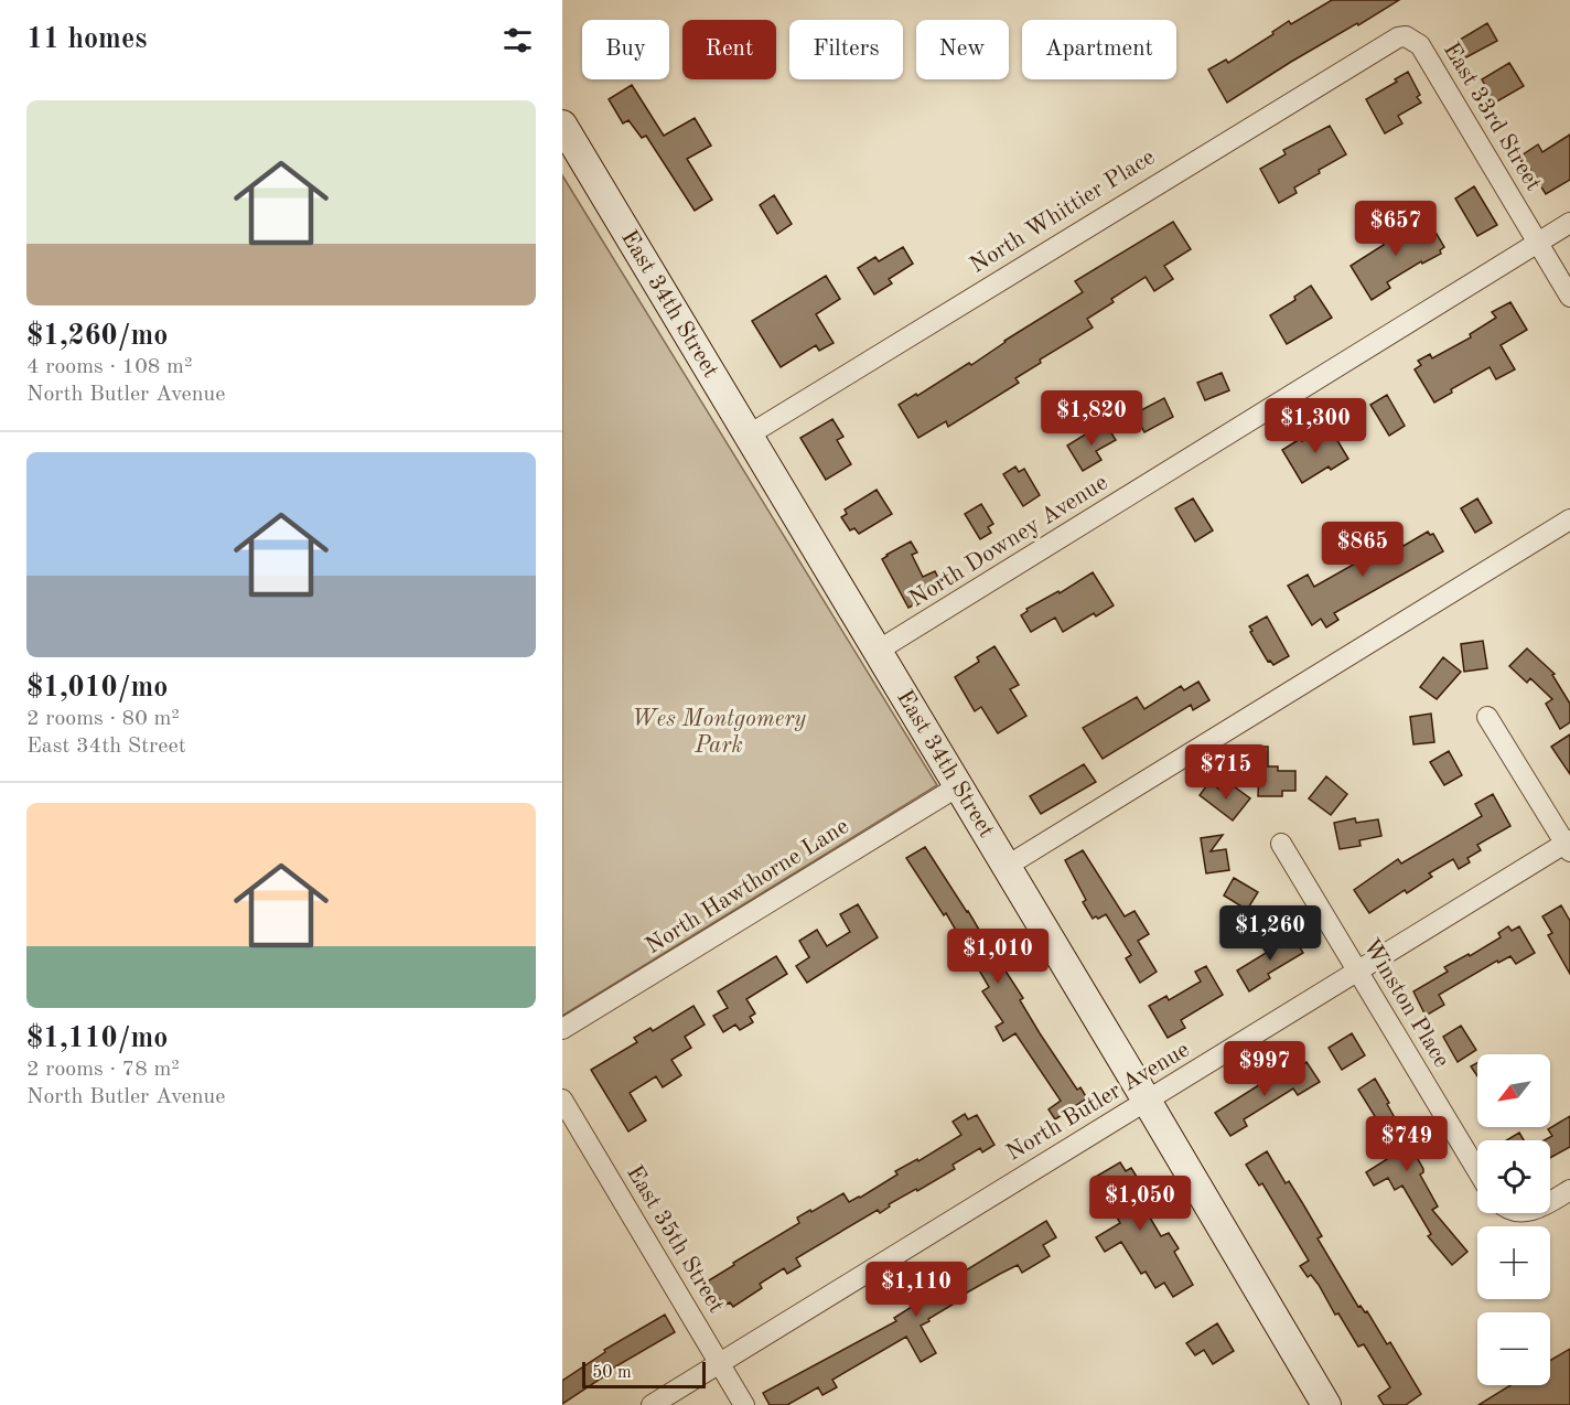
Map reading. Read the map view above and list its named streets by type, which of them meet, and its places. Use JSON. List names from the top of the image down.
{
  "streets": {
    "main road": ["East 34th Street"],
    "street": [
      "East 33rd Street",
      "North Whittier Place",
      "North Downey Avenue",
      "North Hawthorne Lane",
      "Winston Place",
      "North Butler Avenue",
      "East 35th Street"
    ]
  },
  "crossings": [
    ["East 33rd Street", "North Whittier Place"],
    ["East 33rd Street", "North Downey Avenue"],
    ["North Whittier Place", "East 34th Street"],
    ["East 34th Street", "North Downey Avenue"],
    ["East 34th Street", "North Hawthorne Lane"],
    ["East 34th Street", "North Butler Avenue"],
    ["Winston Place", "North Butler Avenue"],
    ["North Butler Avenue", "East 35th Street"]
  ],
  "parks": ["Wes Montgomery Park"],
  "scale_bar": "50 m",
  "north": "bottom left",
  "page": {
    "heading": "11 homes",
    "chip": [
      "Buy",
      "Rent",
      "Filters",
      "New",
      "Apartment"
    ],
    "list": [
      {
        "name": "$1,260/mo",
        "note": "4 rooms · 108 m² · North Butler Avenue"
      },
      {
        "name": "$1,010/mo",
        "note": "2 rooms · 80 m² · East 34th Street"
      },
      {
        "name": "$1,110/mo",
        "note": "2 rooms · 78 m² · North Butler Avenue"
      }
    ],
    "price": [
      "$657",
      "$1,820",
      "$1,300",
      "$865",
      "$715",
      "$1,260",
      "$1,010",
      "$997",
      "$749",
      "$1,050",
      "$1,110"
    ],
    "map_buttons": ["+", "−"],
    "scale": "50 m"
  }
}
